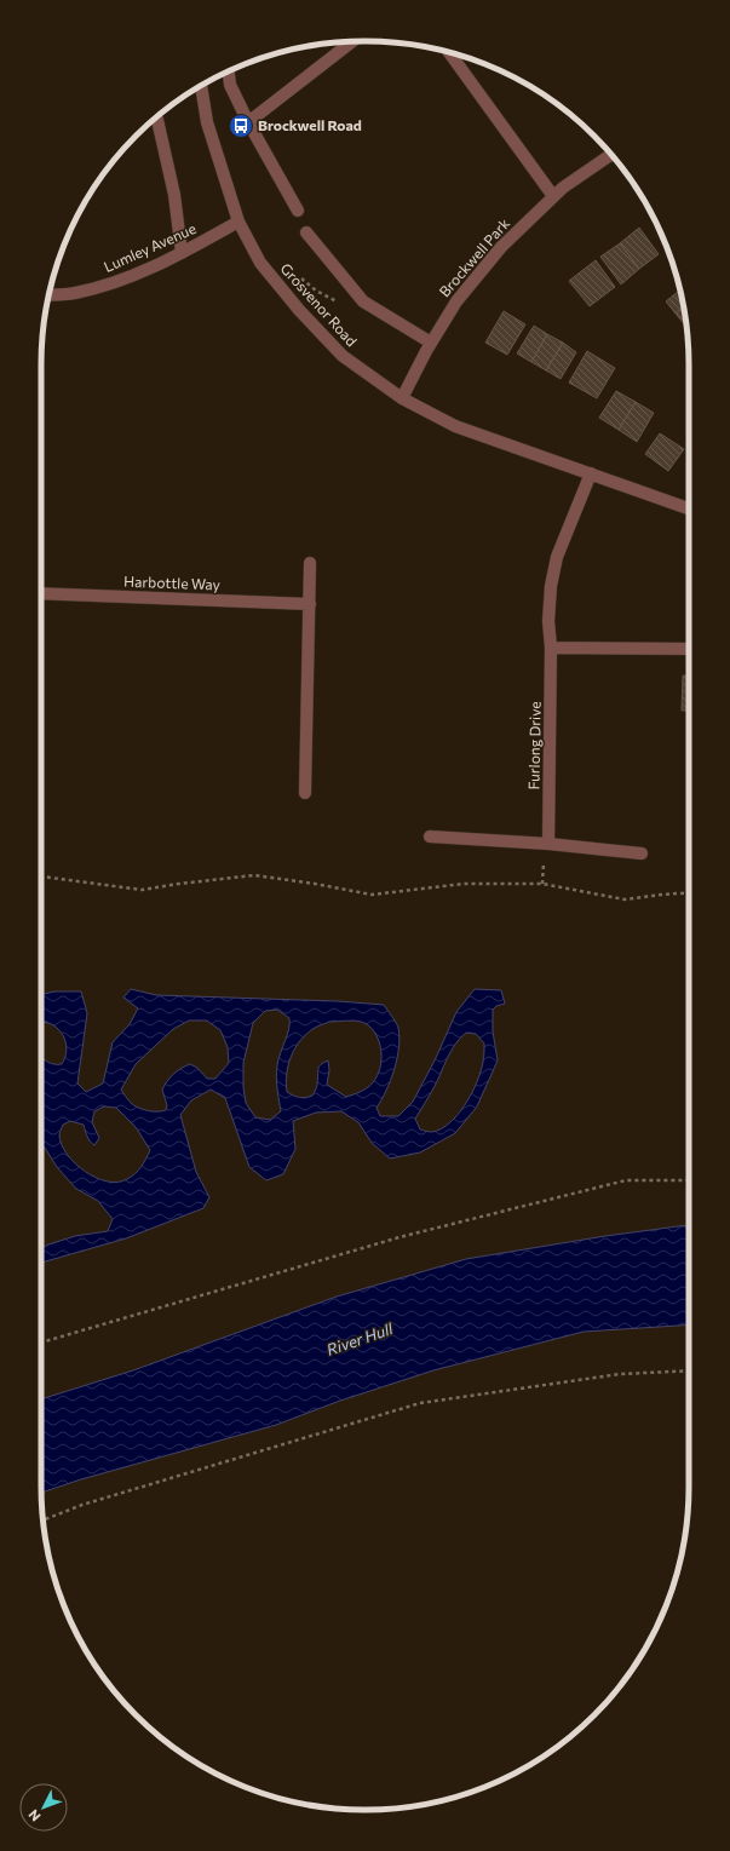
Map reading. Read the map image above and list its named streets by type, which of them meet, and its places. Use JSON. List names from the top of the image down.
{
  "streets": {
    "street": [
      "Lumley Avenue",
      "Brockwell Park",
      "Grosvenor Road",
      "Harbottle Way",
      "Furlong Drive"
    ]
  },
  "crossings": [
    ["Lumley Avenue", "Grosvenor Road"],
    ["Brockwell Park", "Grosvenor Road"],
    ["Grosvenor Road", "Furlong Drive"]
  ],
  "water": ["River Hull"],
  "places": {
    "bus stop": ["Brockwell Road"]
  },
  "north": "bottom left"
}
